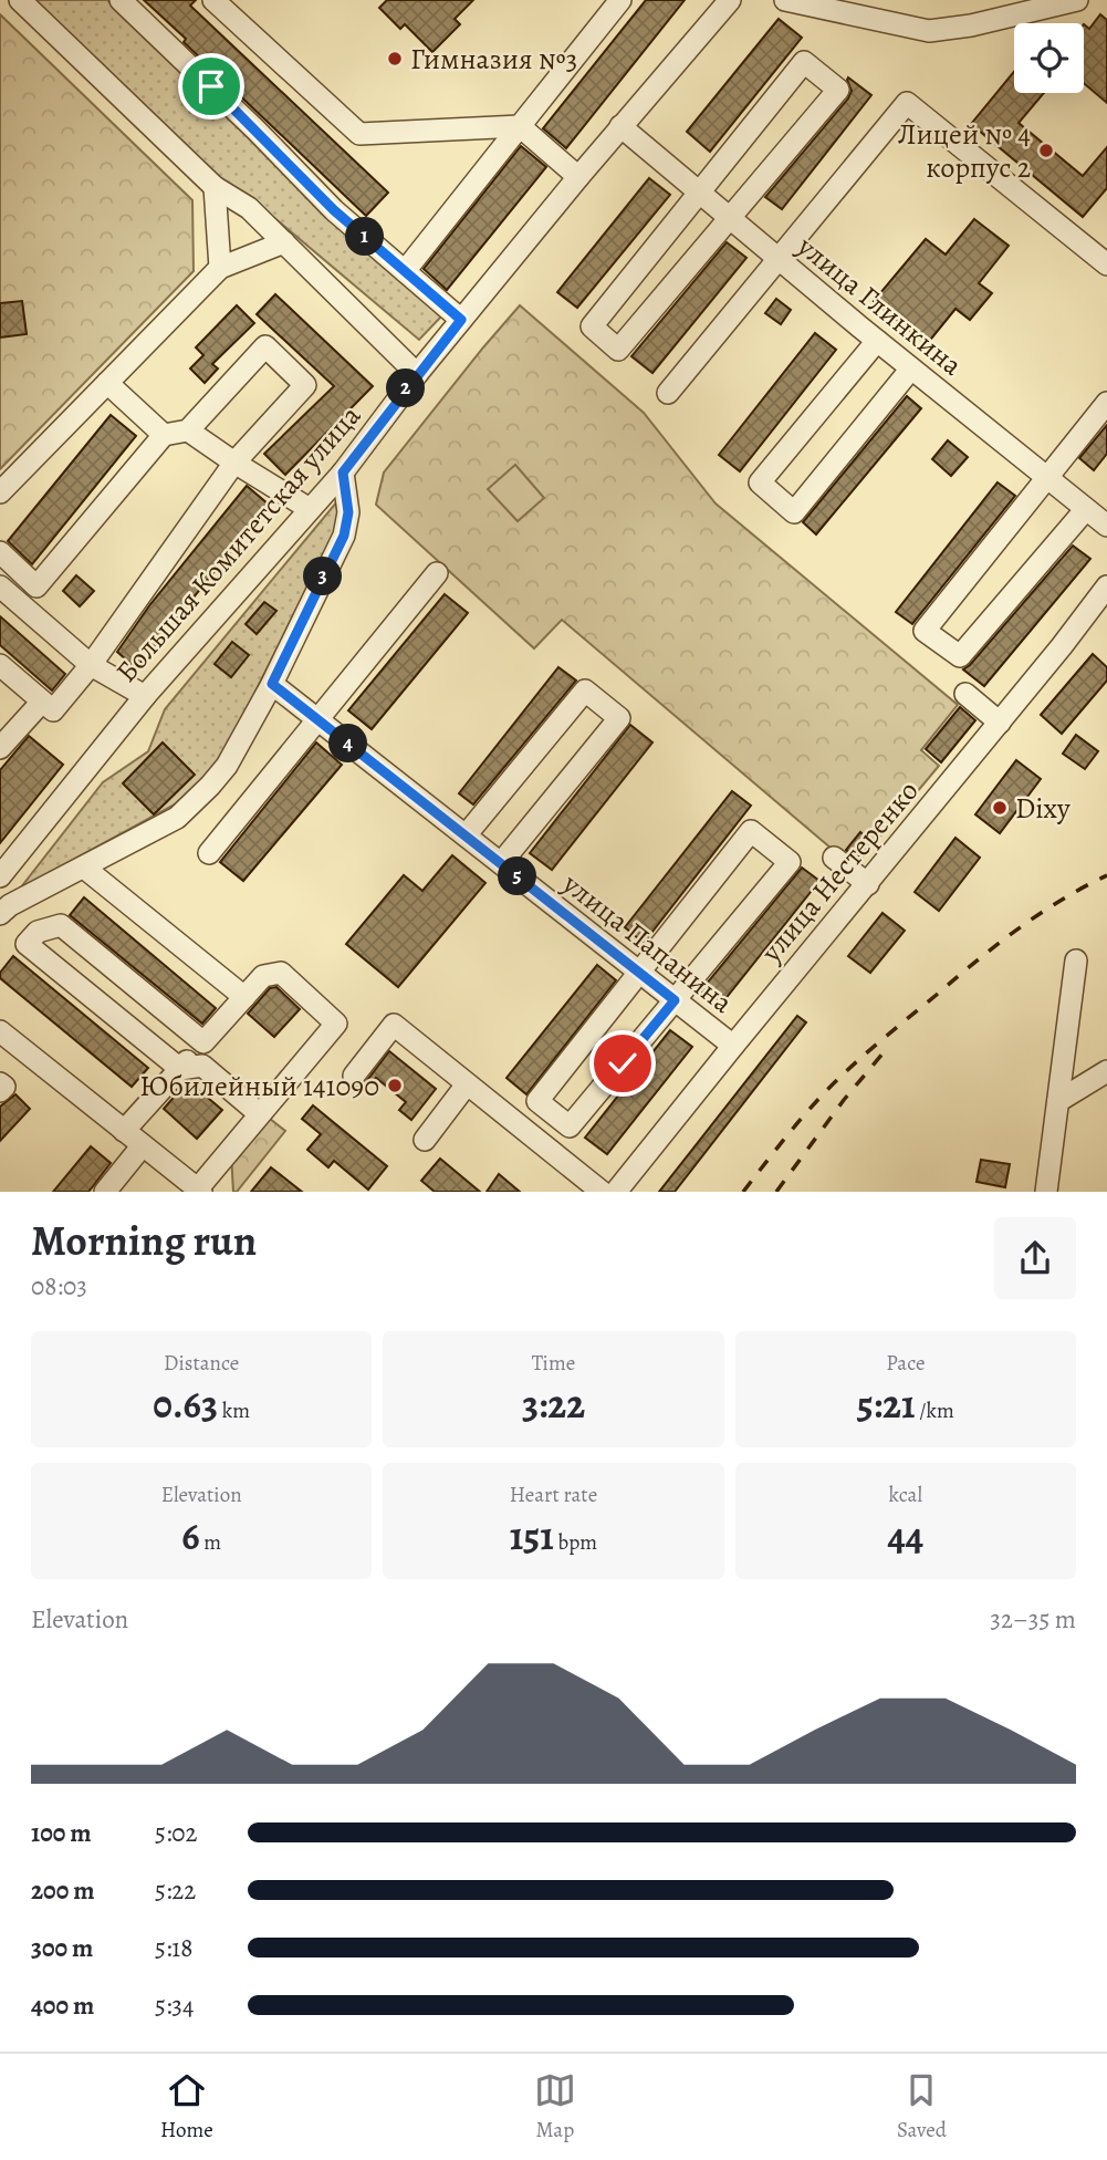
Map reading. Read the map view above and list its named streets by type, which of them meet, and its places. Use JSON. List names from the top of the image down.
{
  "streets": {
    "street": [
      "улица Глинкина",
      "Большая Комитетская улица",
      "улица Нестеренко",
      "улица Папанина"
    ]
  },
  "crossings": [
    ["улица Глинкина", "Большая Комитетская улица"],
    ["улица Нестеренко", "улица Папанина"]
  ],
  "places": [
    "Гимназия №3",
    "Лицей № 4 корпус 2",
    "Dixy",
    "Юбилейный 141090"
  ],
  "page": {
    "pins": [
      "1",
      "2",
      "3",
      "4",
      "5"
    ],
    "heading": ["Morning run", "08:03"],
    "stats": [
      ["Distance", "0.63 km"],
      ["Time", "3:22"],
      ["Pace", "5:21 /km"],
      ["Elevation", "6 m"],
      ["Heart rate", "151 bpm"],
      ["kcal", "44"]
    ],
    "chart": ["Elevation", "32–35 m"],
    "list": [
      {
        "name": "100 m",
        "note": "5:02"
      },
      {
        "name": "200 m",
        "note": "5:22"
      },
      {
        "name": "300 m",
        "note": "5:18"
      },
      {
        "name": "400 m",
        "note": "5:34"
      }
    ],
    "tabs": ["Home", "Map", "Saved"]
  }
}
